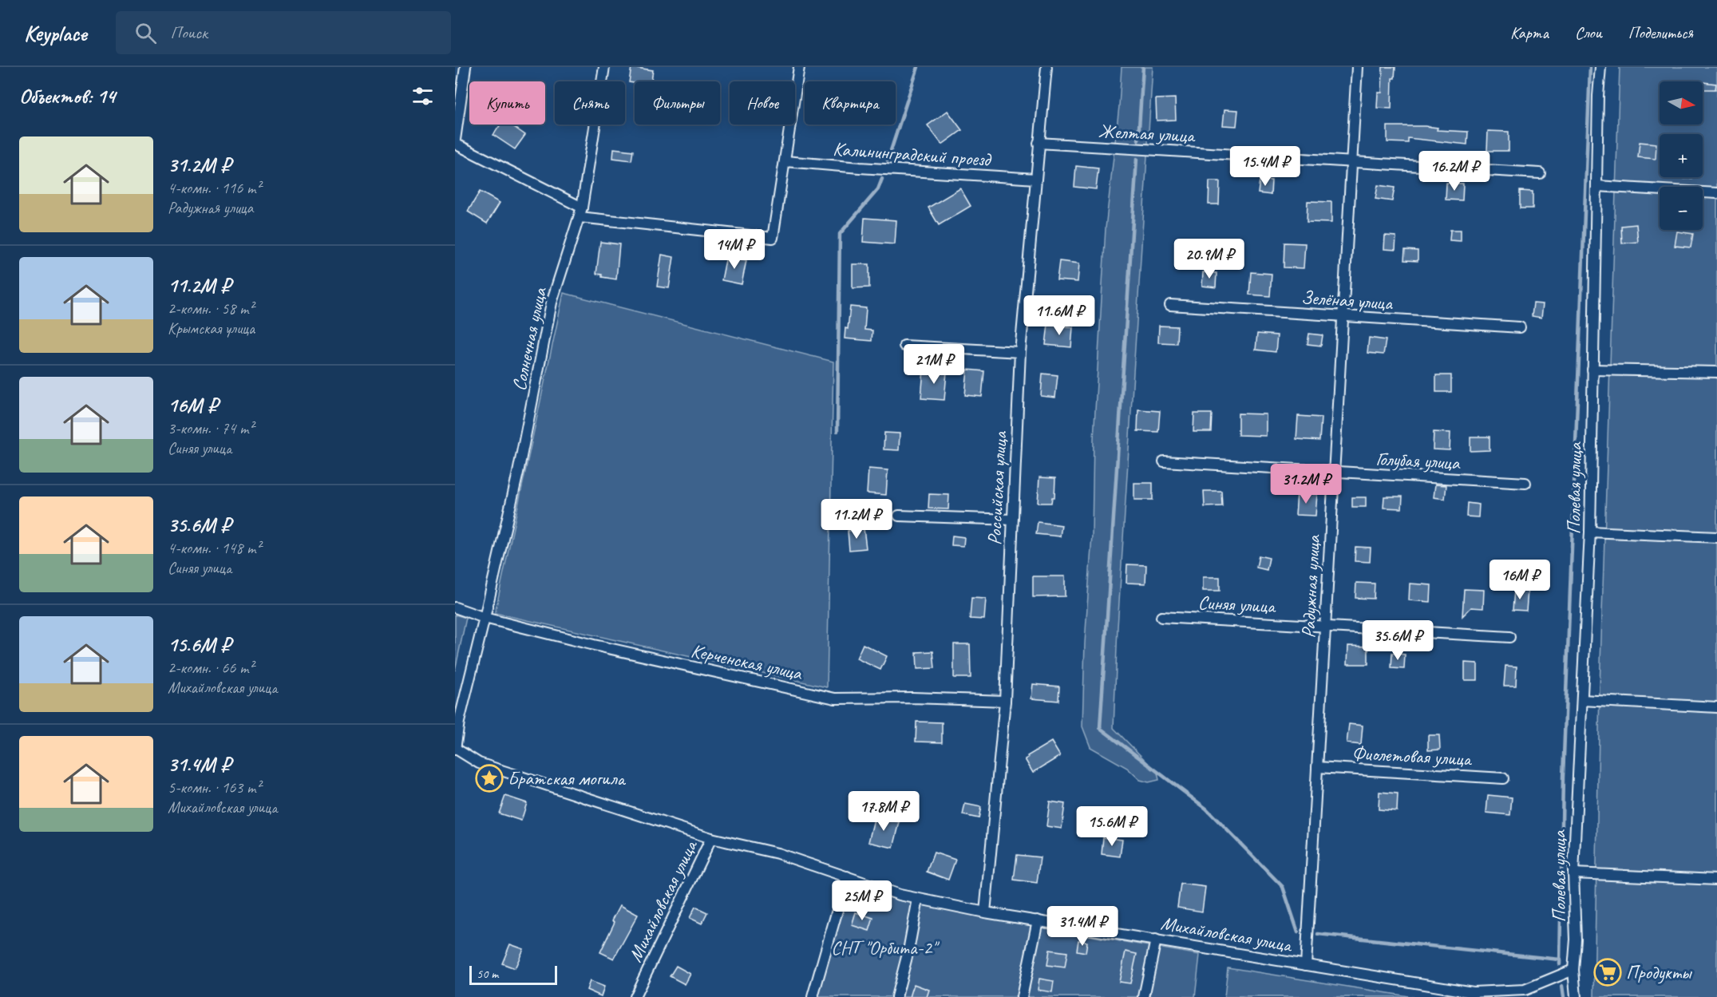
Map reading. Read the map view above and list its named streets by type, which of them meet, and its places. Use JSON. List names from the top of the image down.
{
  "streets": {
    "street": [
      "Желтая улица",
      "Калининградский проезд",
      "Зелёная улица",
      "Солнечная улица",
      "Голубая улица",
      "Российская улица",
      "Полевая улица",
      "Радужная улица",
      "Синяя улица",
      "Керченская улица",
      "Фиолетовая улица",
      "Михайловская улица"
    ]
  },
  "crossings": [
    ["Желтая улица", "Российская улица"],
    ["Желтая улица", "Радужная улица"],
    ["Калининградский проезд", "Российская улица"],
    ["Зелёная улица", "Радужная улица"],
    ["Солнечная улица", "Керченская улица"],
    ["Голубая улица", "Радужная улица"],
    ["Российская улица", "Керченская улица"],
    ["Российская улица", "Михайловская улица"],
    ["Полевая улица", "Михайловская улица"],
    ["Радужная улица", "Синяя улица"],
    ["Радужная улица", "Фиолетовая улица"],
    ["Радужная улица", "Михайловская улица"]
  ],
  "parks": ["СНТ \"Орбита-2\""],
  "places": {
    "place": ["Братская могила"],
    "supermarket": ["Продукты"]
  },
  "scale_bar": "50 m",
  "north": "right",
  "page": {
    "header": "Keyplace",
    "search": "Поиск",
    "nav": ["Карта", "Слои", "Поделиться"],
    "heading": "Объектов: 14",
    "map_buttons": ["+", "−"],
    "chip": [
      "Купить",
      "Снять",
      "Фильтры",
      "Новое",
      "Квартира"
    ],
    "list": [
      {
        "name": "31.2M ₽",
        "note": "4-комн. · 116 m² · Радужная улица"
      },
      {
        "name": "11.2M ₽",
        "note": "2-комн. · 58 m² · Крымская улица"
      },
      {
        "name": "16M ₽",
        "note": "3-комн. · 74 m² · Синяя улица"
      },
      {
        "name": "35.6M ₽",
        "note": "4-комн. · 148 m² · Синяя улица"
      },
      {
        "name": "15.6M ₽",
        "note": "2-комн. · 66 m² · Михайловская улица"
      },
      {
        "name": "31.4M ₽",
        "note": "5-комн. · 163 m² · Михайловская улица"
      }
    ],
    "price": [
      "15.4M ₽",
      "16.2M ₽",
      "14M ₽",
      "20.9M ₽",
      "11.6M ₽",
      "21M ₽",
      "31.2M ₽",
      "11.2M ₽",
      "16M ₽",
      "35.6M ₽",
      "17.8M ₽",
      "15.6M ₽",
      "25M ₽",
      "31.4M ₽"
    ],
    "scale": "50 m"
  }
}
